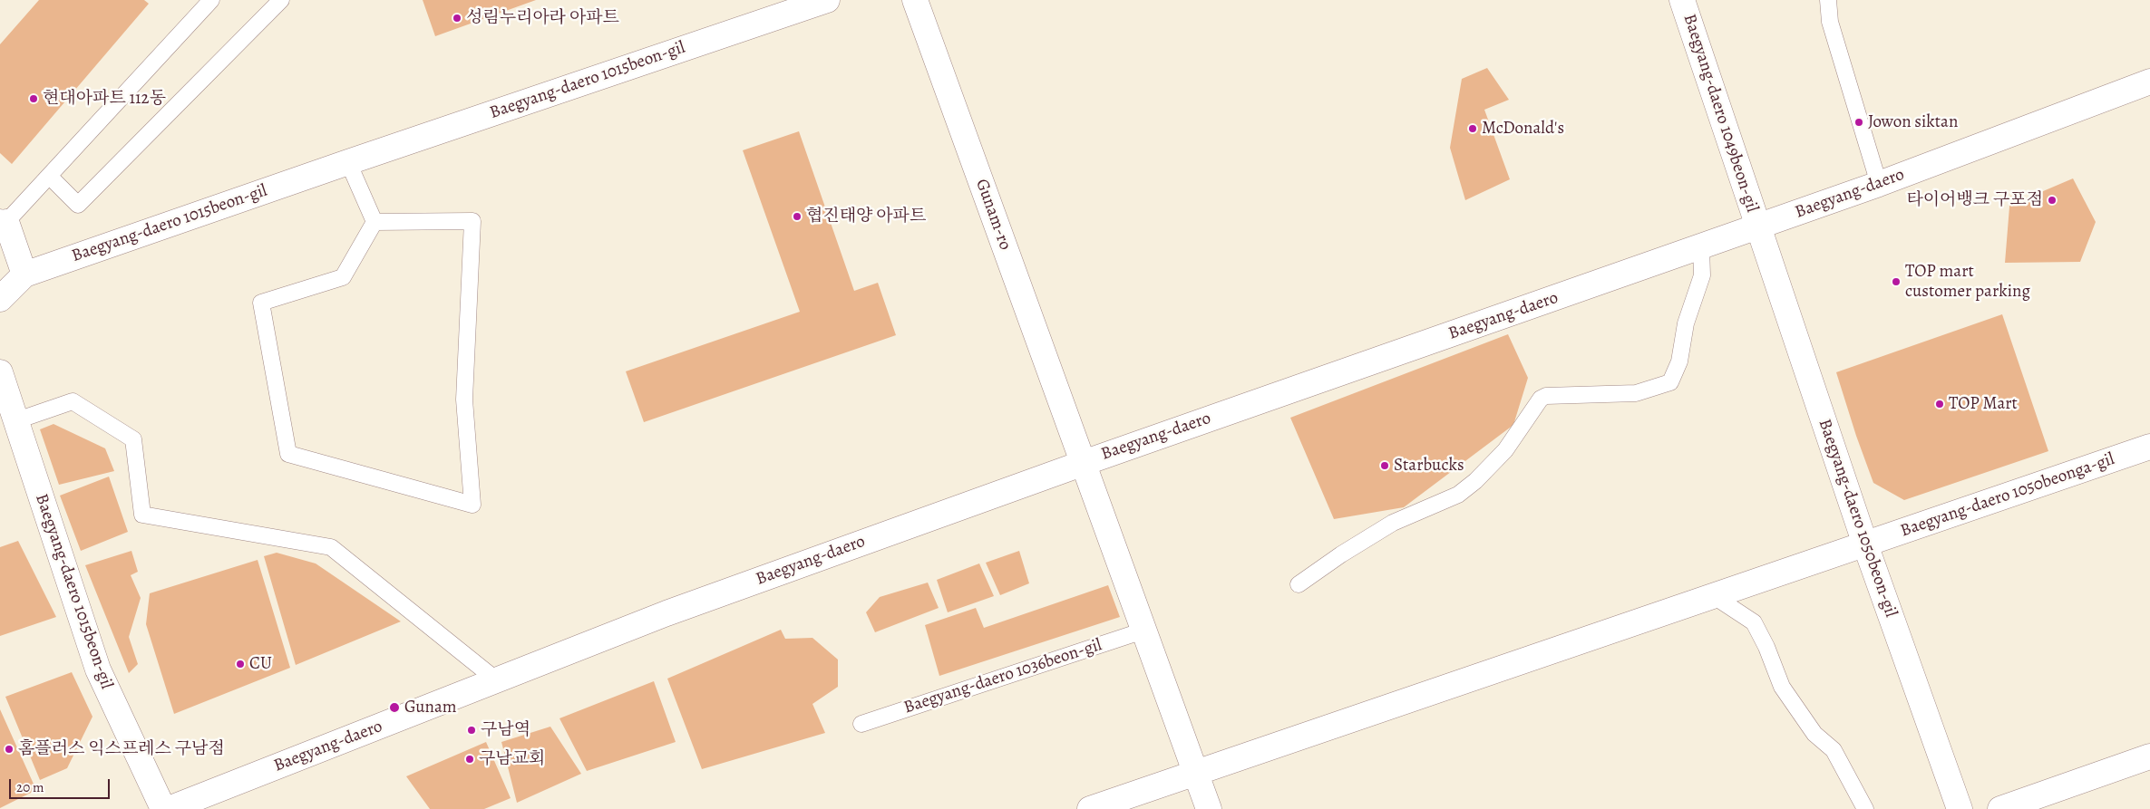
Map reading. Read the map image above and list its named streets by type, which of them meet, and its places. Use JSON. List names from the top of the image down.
{
  "streets": {
    "street": [
      "Baegyang-daero 1015beon-gil",
      "Baegyang-daero 1049beon-gil",
      "Baegyang-daero",
      "Gunam-ro",
      "Baegyang-daero 1050beonga-gil",
      "Baegyang-daero 1050beon-gil"
    ],
    "lane": ["Baegyang-daero 1036beon-gil"]
  },
  "crossings": [
    ["Baegyang-daero 1049beon-gil", "Baegyang-daero"],
    ["Baegyang-daero 1049beon-gil", "Baegyang-daero 1050beon-gil"],
    ["Baegyang-daero", "Gunam-ro"],
    ["Baegyang-daero", "Baegyang-daero 1050beon-gil"],
    ["Baegyang-daero 1050beonga-gil", "Baegyang-daero 1050beon-gil"]
  ],
  "places": [
    "성림누리아라 아파트",
    "현대아파트 112동",
    "Jowon siktan",
    "McDonald's",
    "타이어뱅크 구포점",
    "협진태양 아파트",
    "TOP mart customer parking",
    "TOP Mart",
    "Starbucks",
    "CU",
    "Gunam",
    "구남역",
    "홈플러스 익스프레스 구남점",
    "구남교회"
  ],
  "scale_bar": "20 m"
}
